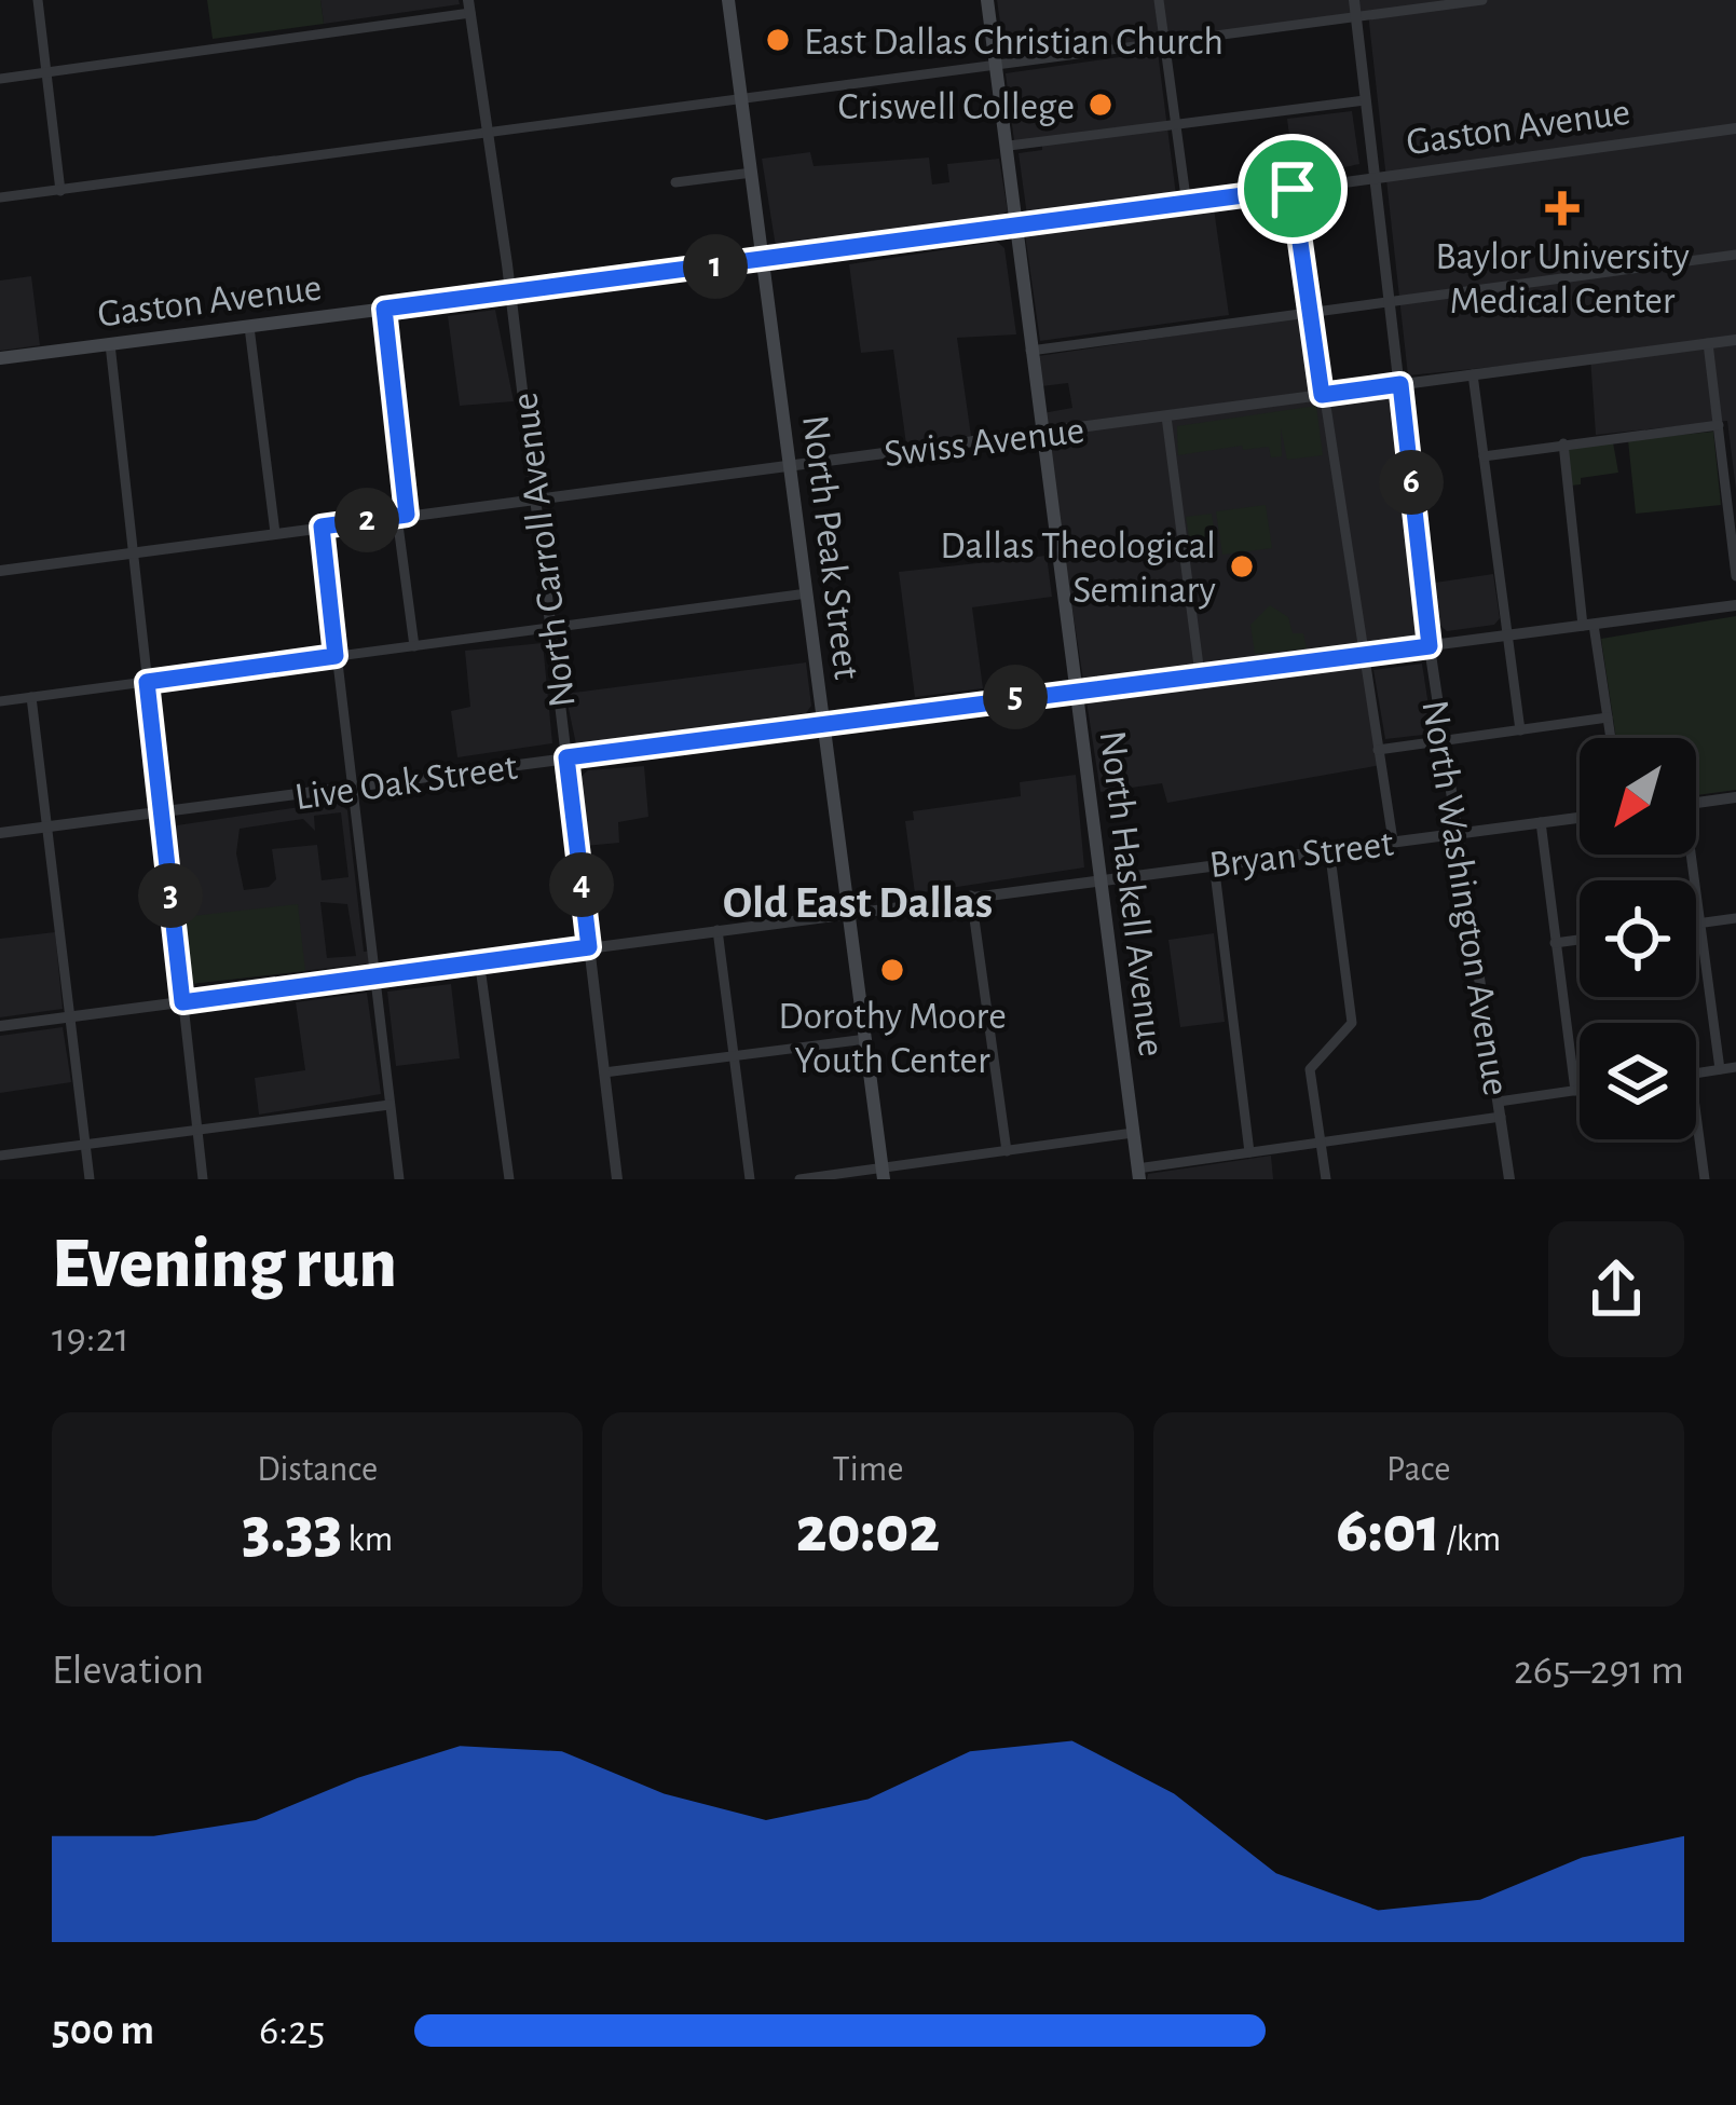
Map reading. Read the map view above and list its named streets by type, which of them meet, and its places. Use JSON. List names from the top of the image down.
{
  "streets": {
    "main road": ["Gaston Avenue", "North Peak Street", "North Haskell Avenue"],
    "street": [
      "Swiss Avenue",
      "North Carroll Avenue",
      "Live Oak Street",
      "Bryan Street",
      "North Washington Avenue"
    ]
  },
  "crossings": [
    ["Gaston Avenue", "North Peak Street"],
    ["Gaston Avenue", "North Carroll Avenue"],
    ["Gaston Avenue", "North Haskell Avenue"],
    ["Gaston Avenue", "North Washington Avenue"],
    ["Swiss Avenue", "North Peak Street"],
    ["Swiss Avenue", "North Carroll Avenue"],
    ["Swiss Avenue", "North Haskell Avenue"],
    ["Swiss Avenue", "North Washington Avenue"],
    ["North Peak Street", "Live Oak Street"],
    ["North Peak Street", "Bryan Street"],
    ["North Carroll Avenue", "Live Oak Street"],
    ["North Carroll Avenue", "Bryan Street"],
    ["Live Oak Street", "North Haskell Avenue"],
    ["Live Oak Street", "North Washington Avenue"],
    ["Bryan Street", "North Haskell Avenue"],
    ["Bryan Street", "North Washington Avenue"]
  ],
  "districts": ["Old East Dallas"],
  "places": {
    "other": [
      "East Dallas Christian Church",
      "Criswell College",
      "Dallas Theological Seminary",
      "Dorothy Moore Youth Center"
    ],
    "health": ["Baylor University Medical Center"]
  },
  "north": "bottom left",
  "page": {
    "pins": [
      "1",
      "6",
      "2",
      "5",
      "4",
      "3"
    ],
    "heading": ["Evening run", "19:21"],
    "stats": [
      ["Distance", "3.33 km"],
      ["Time", "20:02"],
      ["Pace", "6:01 /km"]
    ],
    "chart": ["Elevation", "265–291 m"],
    "list": [
      {
        "name": "500 m",
        "note": "6:25"
      }
    ]
  }
}
